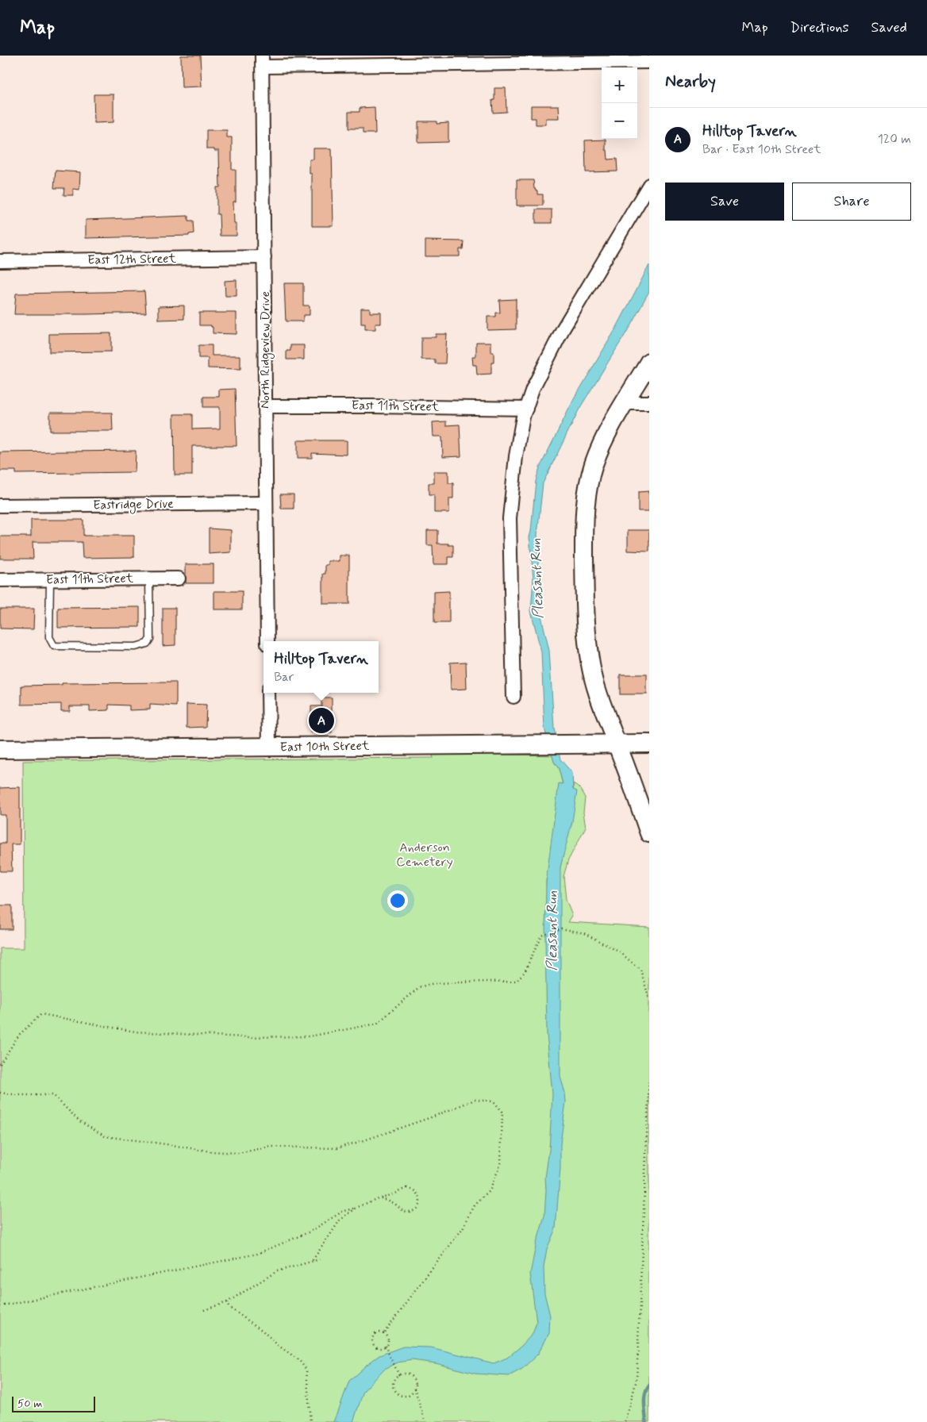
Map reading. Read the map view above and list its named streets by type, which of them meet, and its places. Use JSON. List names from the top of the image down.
{
  "streets": {
    "main road": ["East 10th Street"],
    "street": [
      "East 12th Street",
      "North Ridgeview Drive",
      "East 11th Street",
      "Eastridge Drive"
    ]
  },
  "crossings": [
    ["East 12th Street", "North Ridgeview Drive"],
    ["North Ridgeview Drive", "East 11th Street"],
    ["North Ridgeview Drive", "Eastridge Drive"]
  ],
  "water": ["Pleasant Run"],
  "parks": ["Anderson Cemetery"],
  "scale_bar": "50 m",
  "page": {
    "header": "Map",
    "nav": ["Map", "Directions", "Saved"],
    "heading": "Nearby",
    "map_buttons": ["+", "−"],
    "list": [
      {
        "mark": "A",
        "name": "Hilltop Tavern",
        "note": "Bar · East 10th Street",
        "value": "120 m"
      }
    ],
    "buttons": ["Save", "Share"],
    "popup": ["Hilltop Tavern", "Bar"],
    "pins": "A",
    "scale": "50 m"
  }
}
